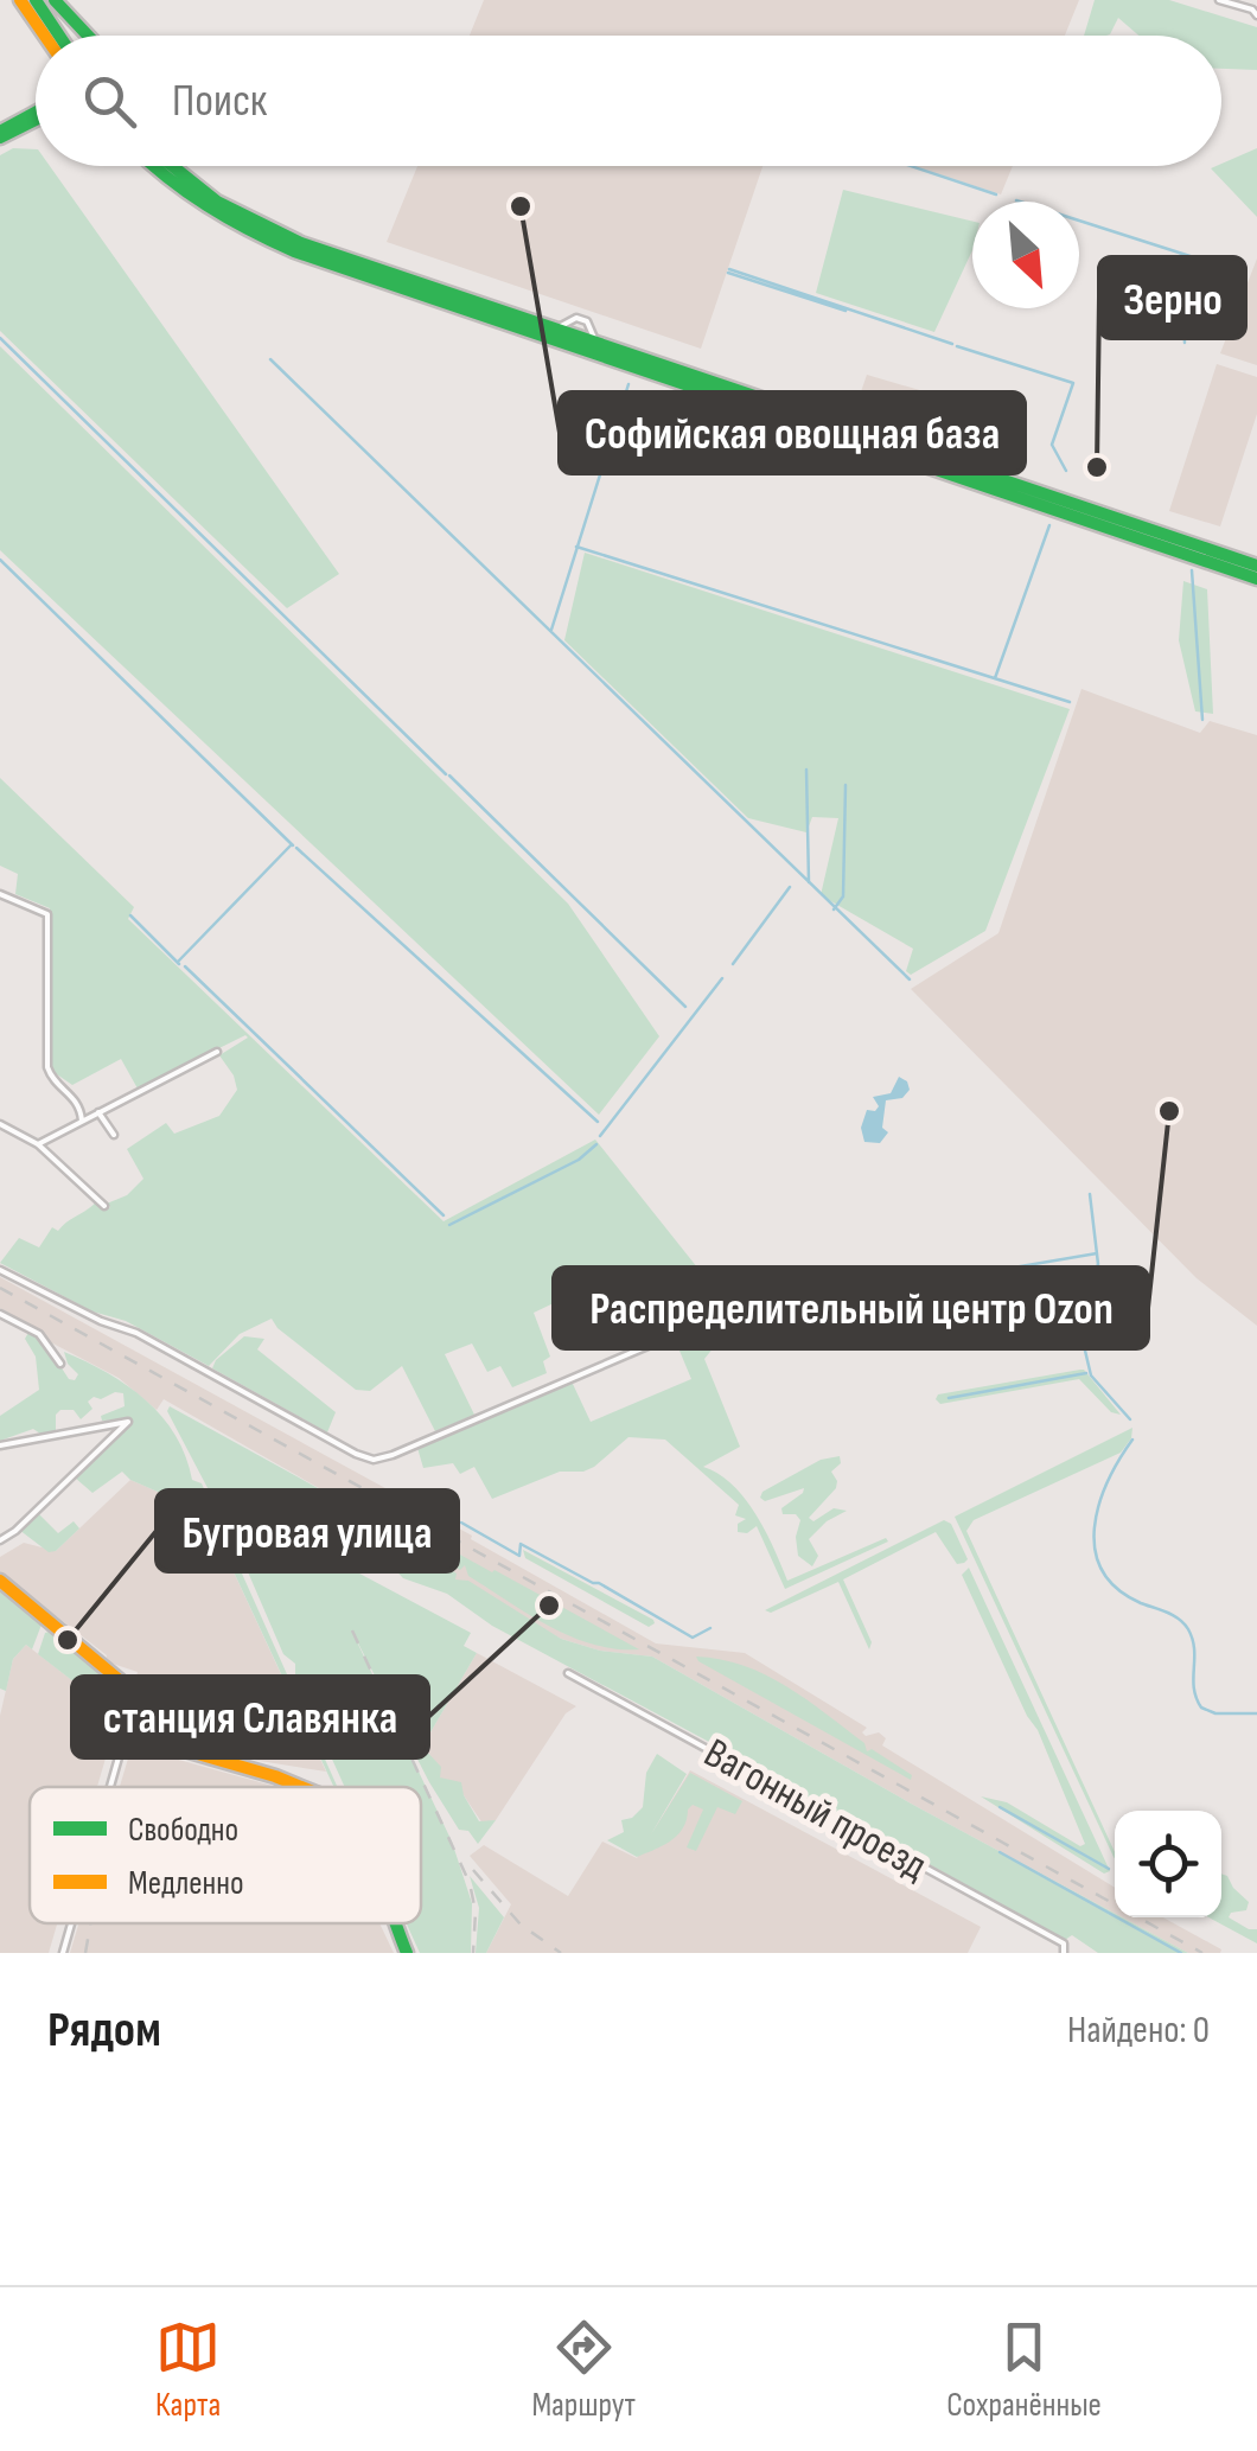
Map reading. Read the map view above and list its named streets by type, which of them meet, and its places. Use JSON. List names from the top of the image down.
{
  "streets": {
    "street": ["Вагонный проезд"]
  },
  "places": [
    "Софийская овощная база",
    "Зерно",
    "Распределительный центр Ozon",
    "станция Славянка",
    "Бугровая улица"
  ],
  "legend": ["Свободно", "Медленно"],
  "north": "bottom right",
  "page": {
    "search": "Поиск",
    "heading": ["Рядом", "Найдено: 0"],
    "nav": ["Карта", "Маршрут", "Сохранённые"]
  }
}
